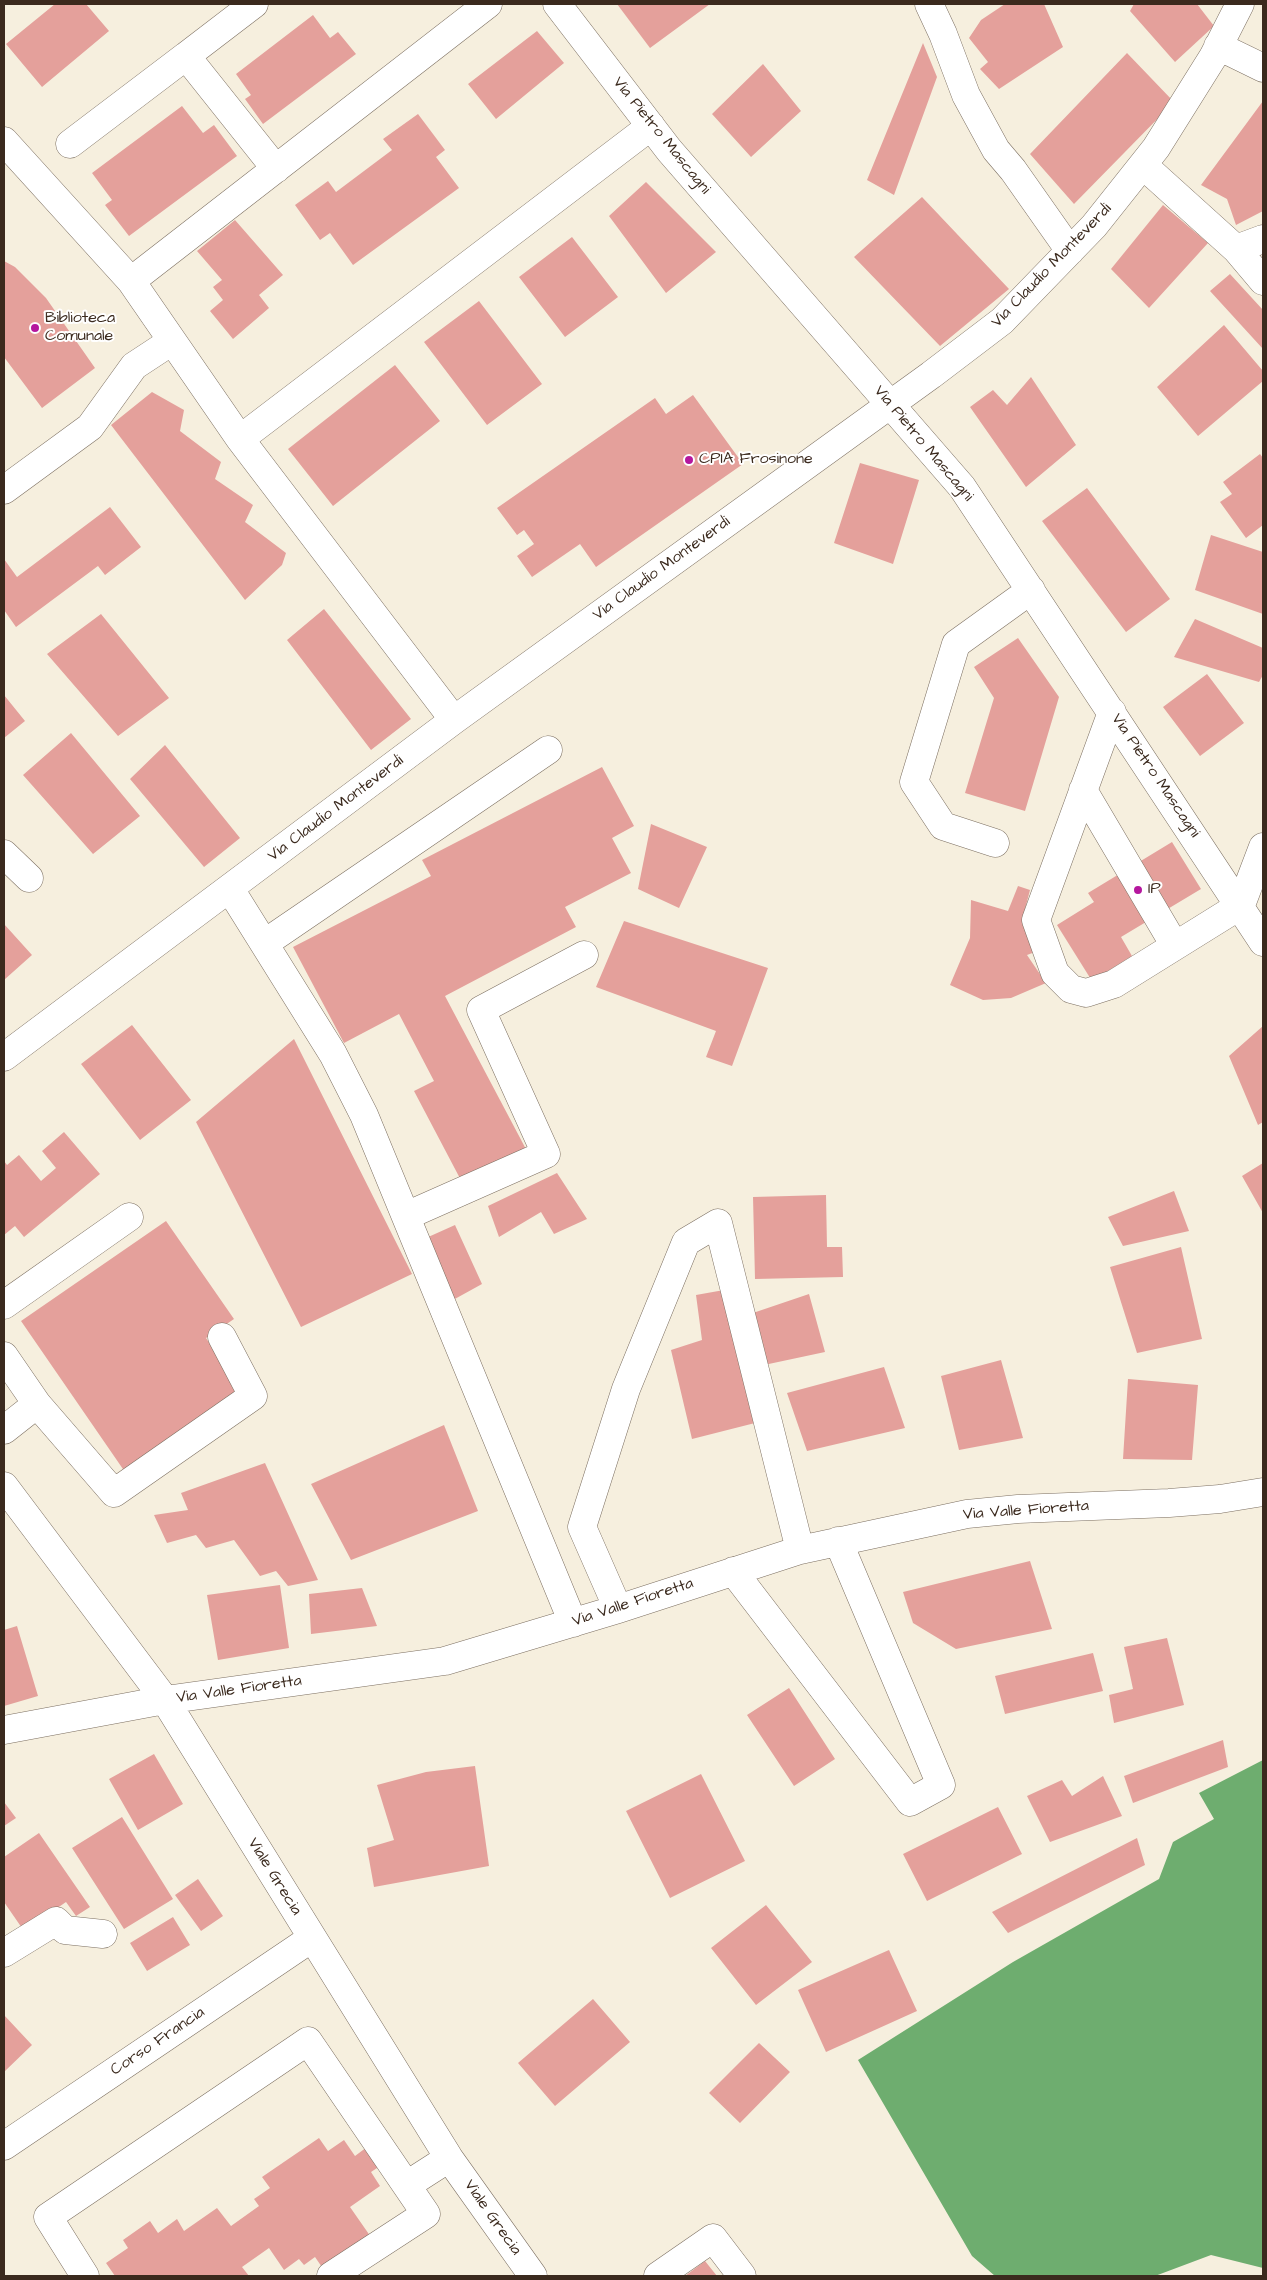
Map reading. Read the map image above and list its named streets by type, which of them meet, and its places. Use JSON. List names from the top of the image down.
{
  "streets": {
    "street": [
      "Via Pietro Mascagni",
      "Via Claudio Monteverdi",
      "Via Valle Fioretta",
      "Viale Grecia",
      "Corso Francia"
    ]
  },
  "crossings": [
    ["Via Pietro Mascagni", "Via Claudio Monteverdi"],
    ["Via Valle Fioretta", "Viale Grecia"],
    ["Viale Grecia", "Corso Francia"]
  ],
  "places": ["Biblioteca Comunale", "CPIA Frosinone", "IP"]
}
